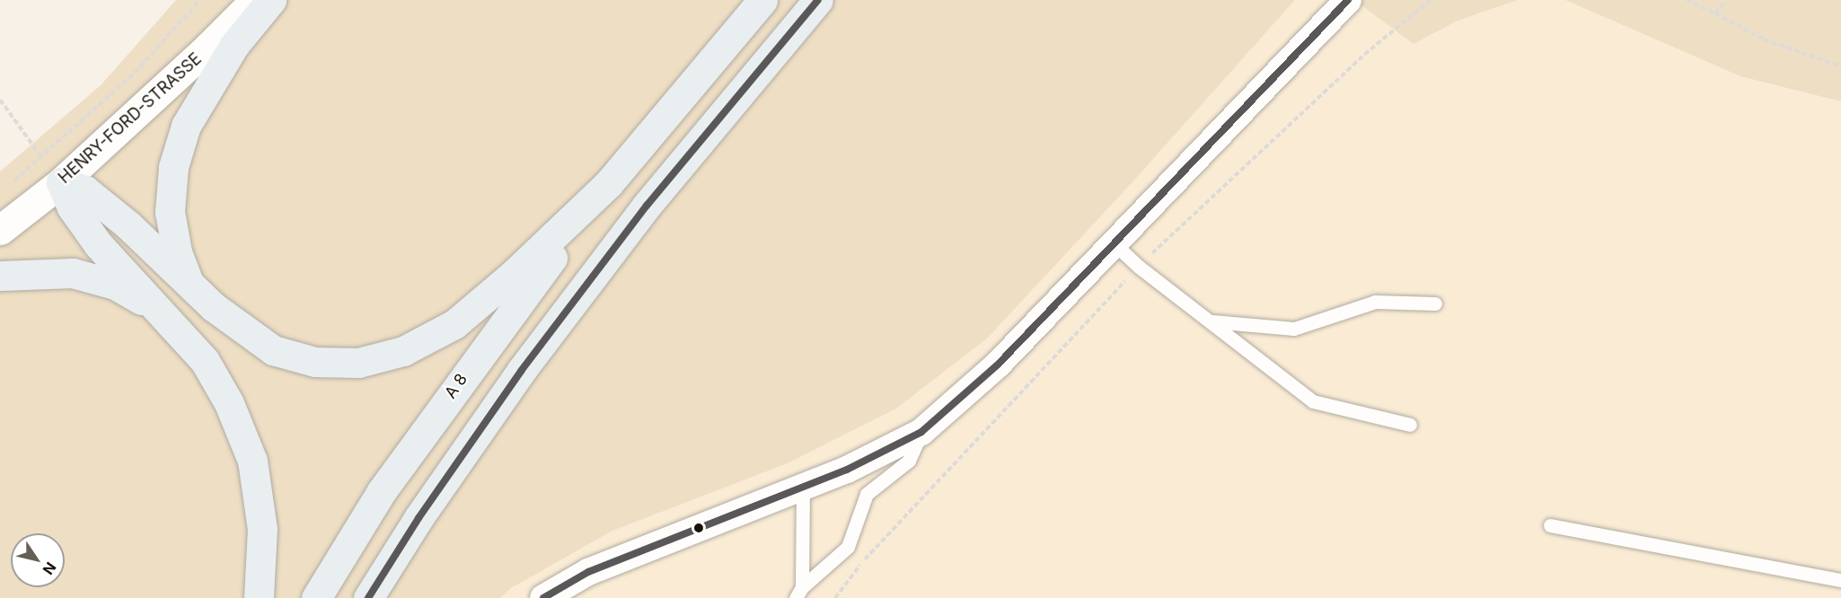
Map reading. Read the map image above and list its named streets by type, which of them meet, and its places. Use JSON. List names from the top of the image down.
{
  "streets": {
    "highway": ["A 8"],
    "street": ["HENRY-FORD-STRASSE"]
  },
  "north": "bottom right"
}
